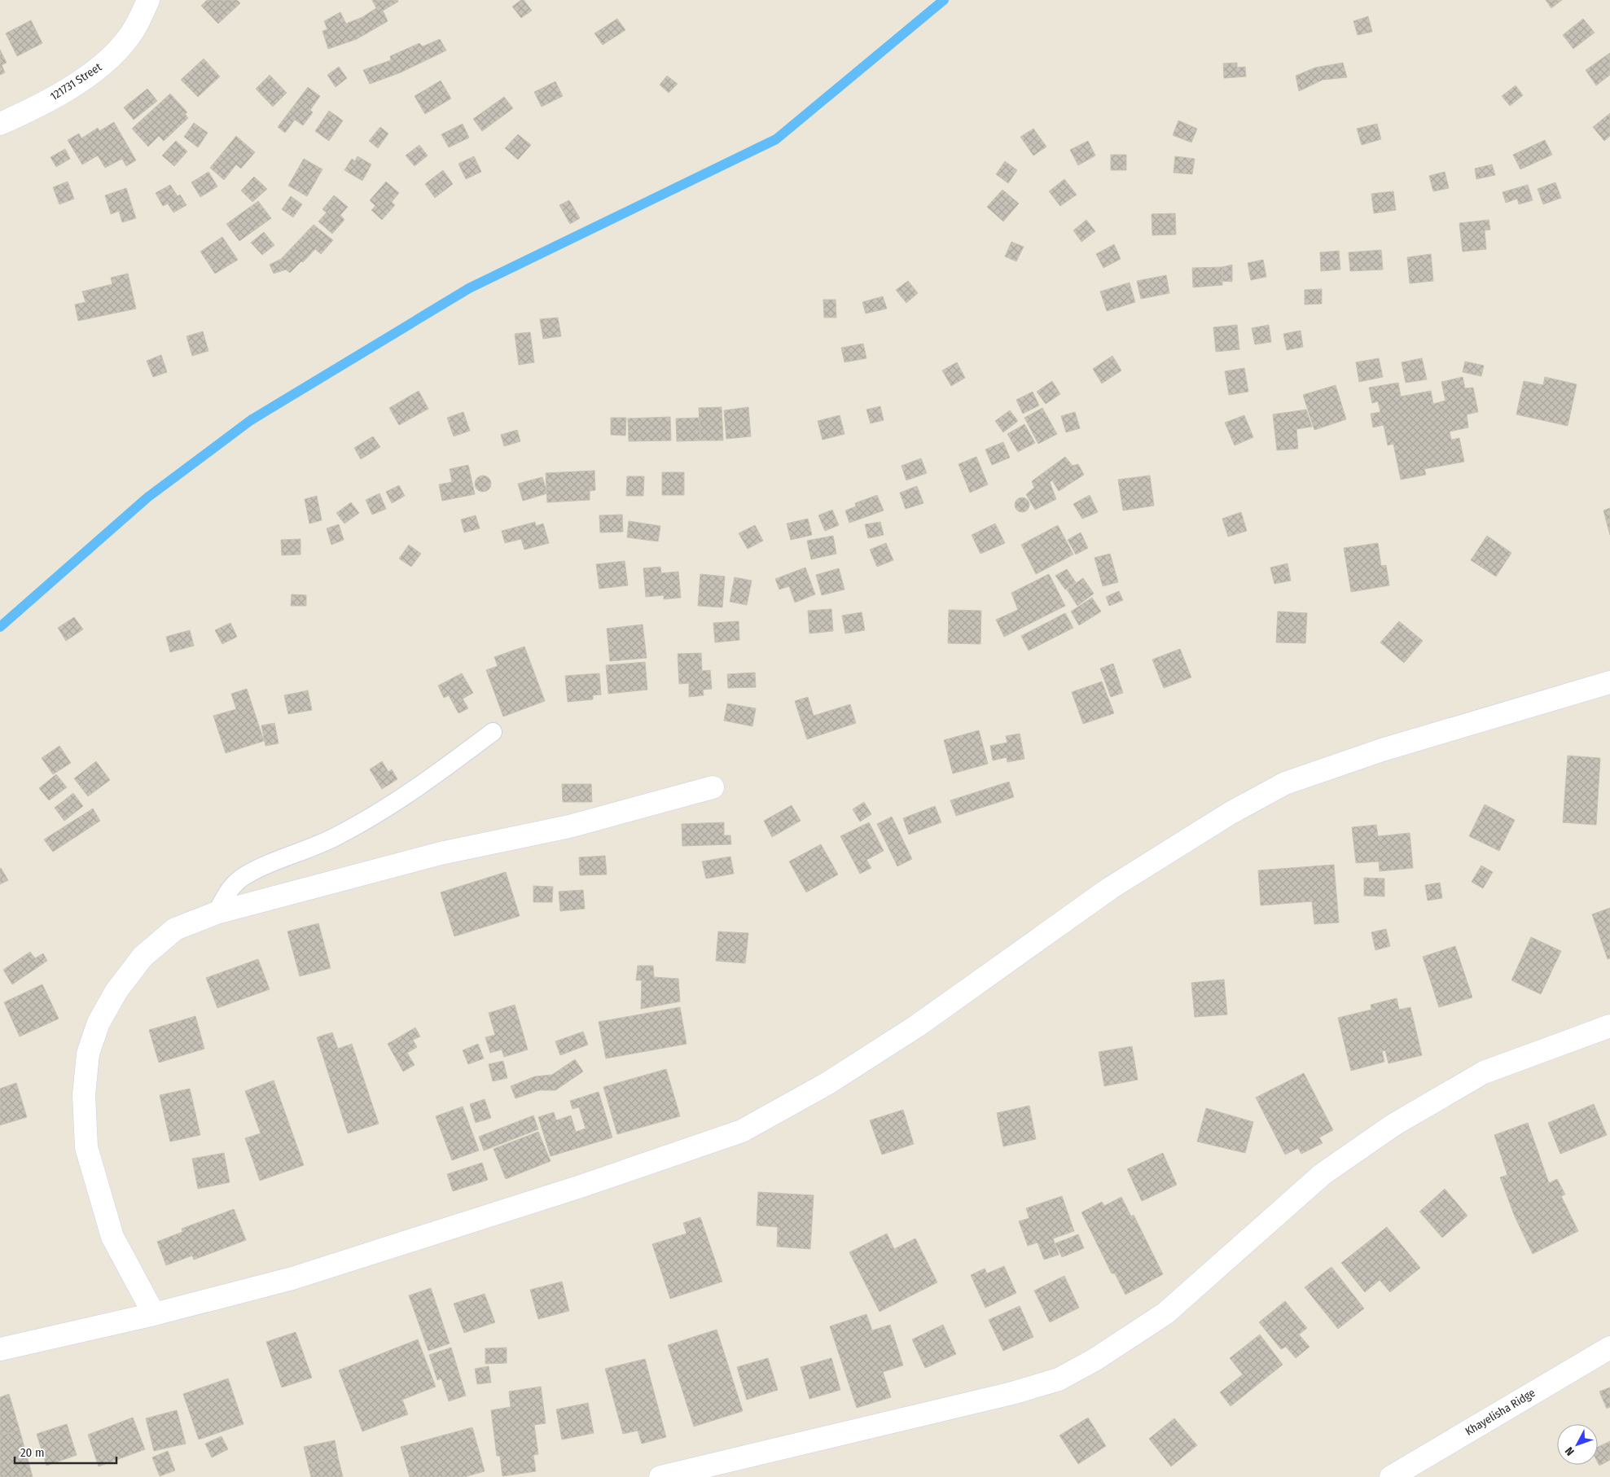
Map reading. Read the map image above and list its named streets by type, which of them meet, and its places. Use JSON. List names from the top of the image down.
{
  "streets": {
    "street": ["121731 Street", "Khayelisha Ridge"]
  },
  "scale_bar": "20 m",
  "north": "bottom left"
}
